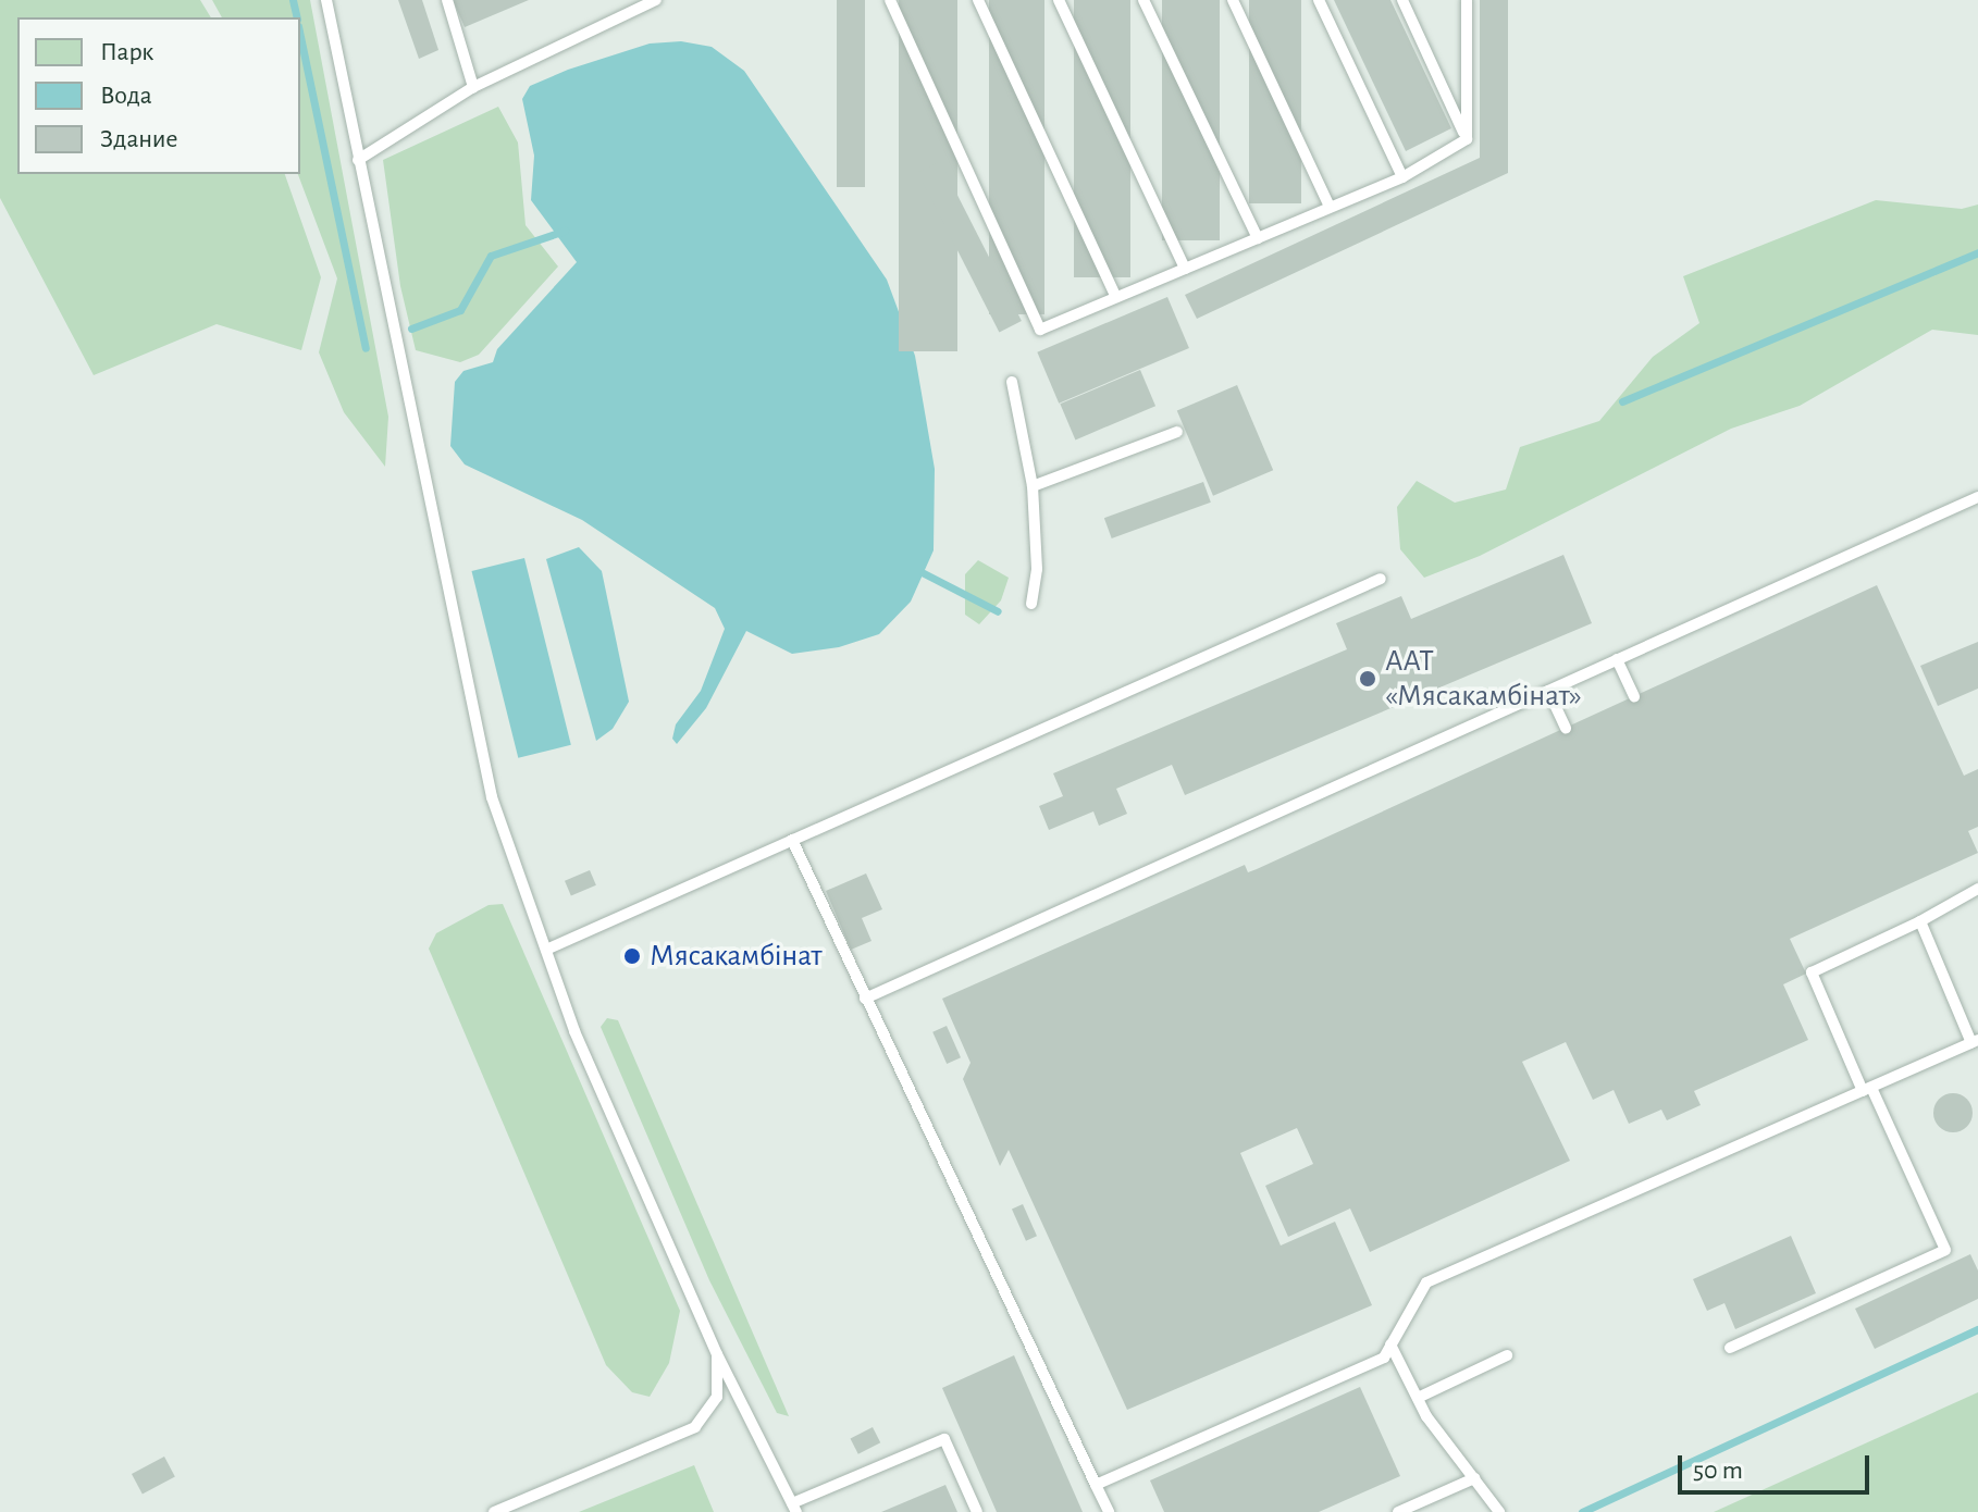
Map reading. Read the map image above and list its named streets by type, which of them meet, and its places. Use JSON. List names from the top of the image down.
{
  "places": ["ААТ «Мясакамбінат»", "Мясакамбінат"],
  "legend": ["Парк", "Вода", "Здание"],
  "scale_bar": "50 m"
}
